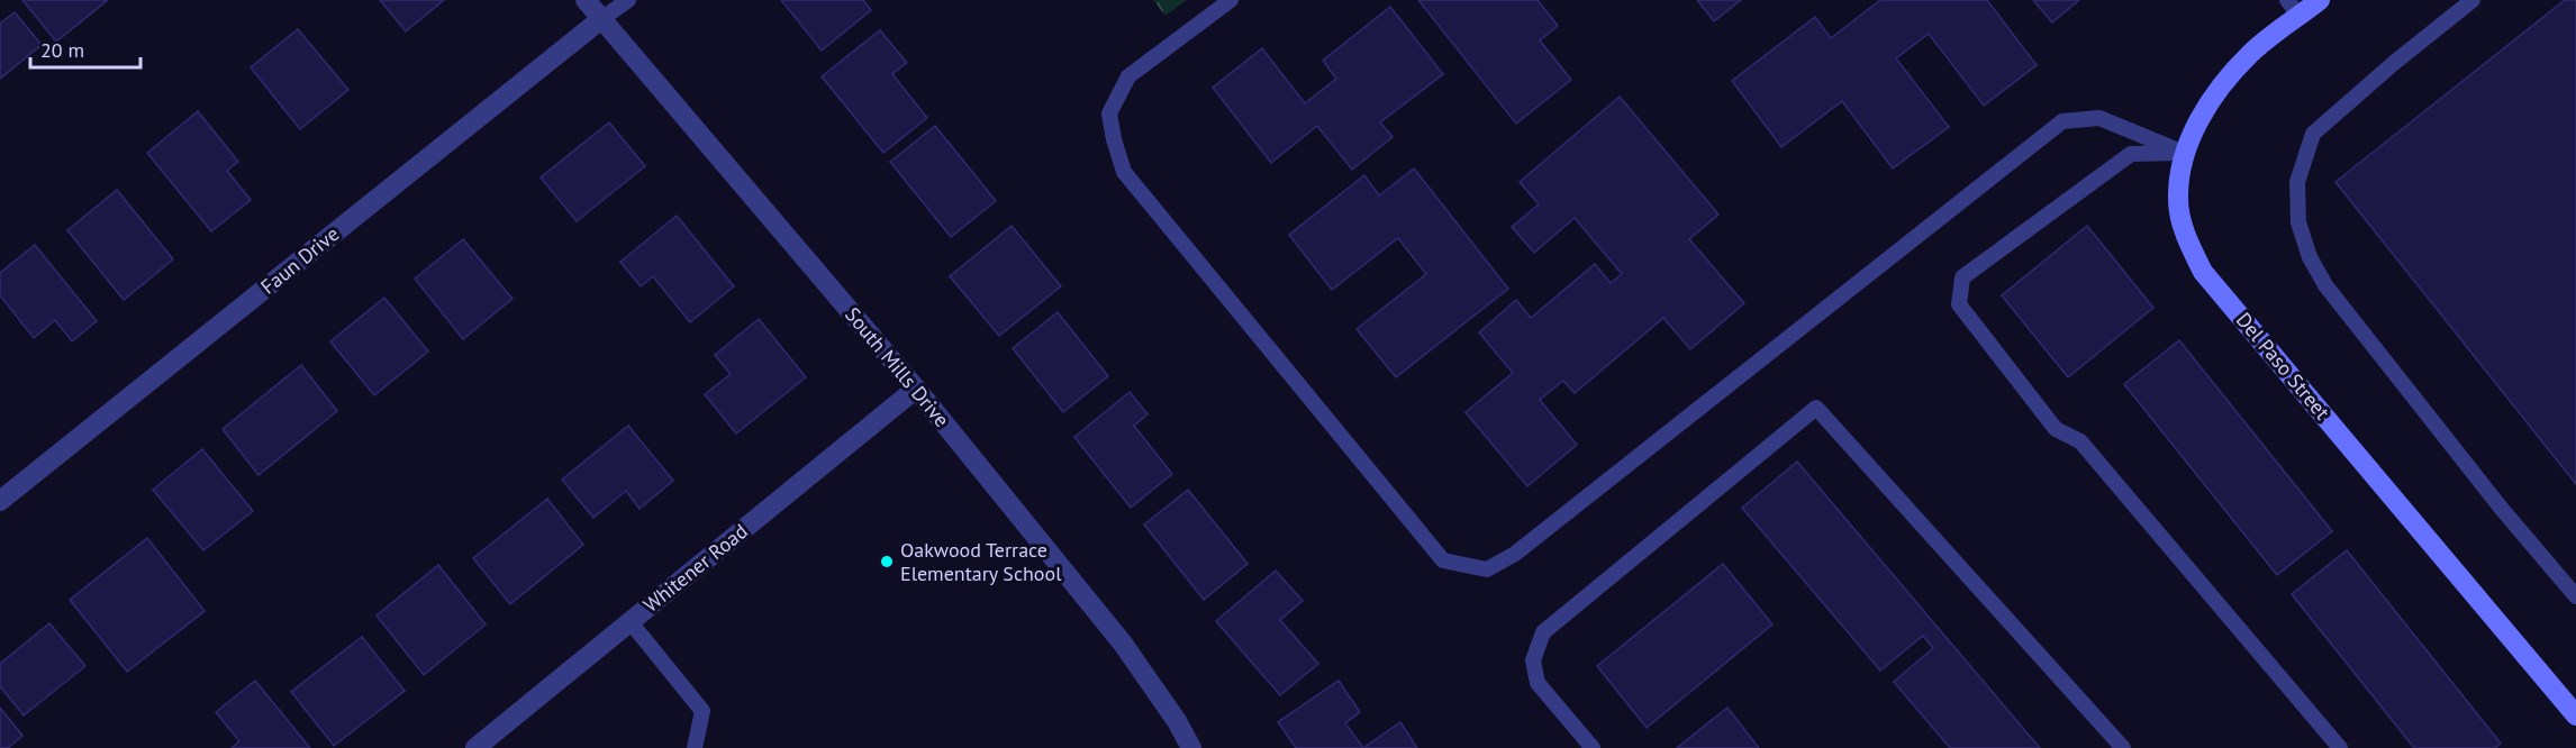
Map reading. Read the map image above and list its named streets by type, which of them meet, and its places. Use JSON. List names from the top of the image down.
{
  "streets": {
    "street": [
      "Faun Drive",
      "Del Paso Street",
      "South Mills Drive",
      "Whitener Road"
    ]
  },
  "crossings": [
    ["Faun Drive", "South Mills Drive"],
    ["South Mills Drive", "Whitener Road"]
  ],
  "places": ["Oakwood Terrace Elementary School"],
  "scale_bar": "20 m"
}
